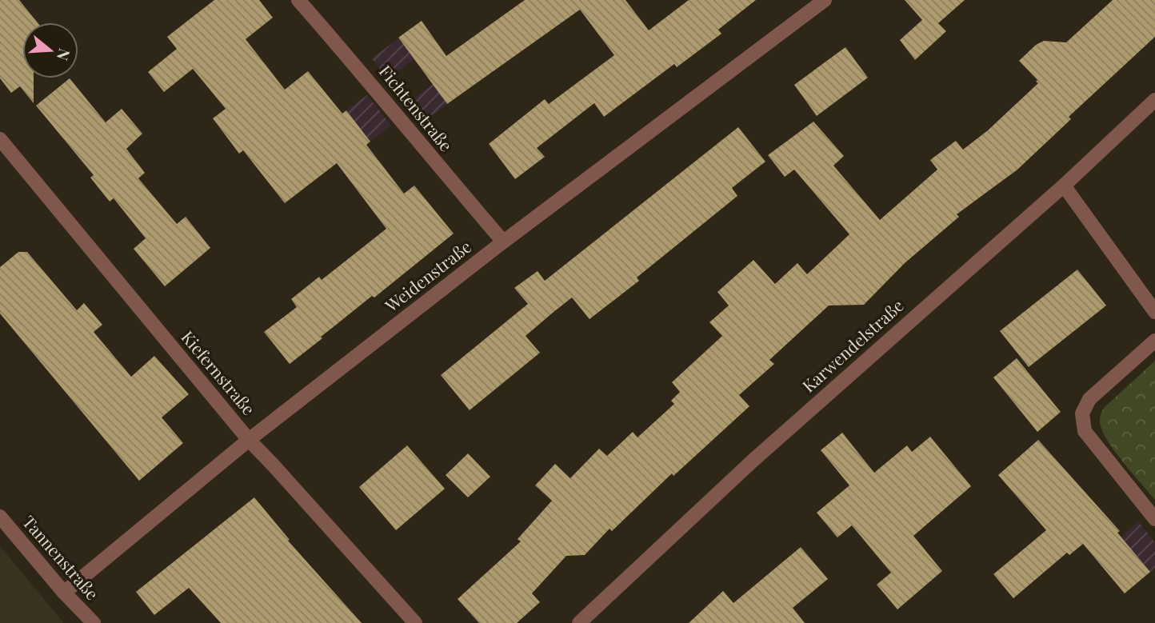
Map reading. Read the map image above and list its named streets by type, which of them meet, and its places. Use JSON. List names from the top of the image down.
{
  "streets": {
    "street": [
      "Fichtenstraße",
      "Weidenstraße",
      "Karwendelstraße",
      "Kiefernstraße",
      "Tannenstraße"
    ]
  },
  "crossings": [
    ["Fichtenstraße", "Weidenstraße"],
    ["Weidenstraße", "Kiefernstraße"],
    ["Weidenstraße", "Tannenstraße"]
  ],
  "north": "right"
}
